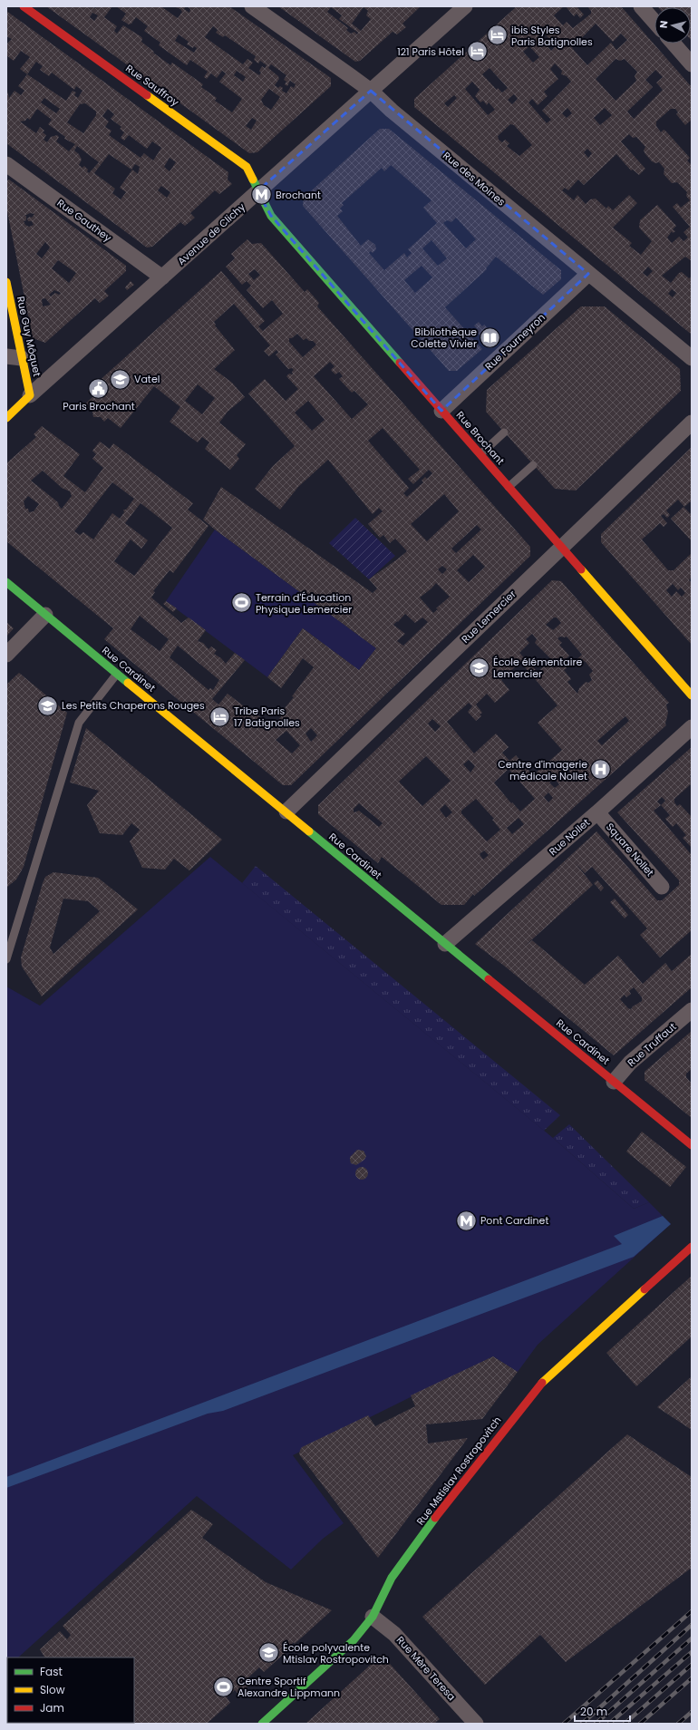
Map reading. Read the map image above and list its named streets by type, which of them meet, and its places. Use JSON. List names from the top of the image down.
{
  "streets": {
    "street": [
      "Rue Sauffroy",
      "Rue des Moines",
      "Rue Gauthey",
      "Avenue de Clichy",
      "Rue Guy Môquet",
      "Rue Fourneyron",
      "Rue Brochant",
      "Rue Lemercier",
      "Rue Cardinet",
      "Rue Nollet",
      "Square Nollet",
      "Rue Truffaut",
      "Rue Mstislav Rostropovitch",
      "Rue Mère Teresa"
    ]
  },
  "crossings": [
    ["Rue Sauffroy", "Avenue de Clichy"],
    ["Rue Sauffroy", "Rue Brochant"],
    ["Rue des Moines", "Avenue de Clichy"],
    ["Rue des Moines", "Rue Fourneyron"],
    ["Rue Gauthey", "Avenue de Clichy"],
    ["Avenue de Clichy", "Rue Guy Môquet"],
    ["Avenue de Clichy", "Rue Brochant"],
    ["Rue Fourneyron", "Rue Brochant"],
    ["Rue Brochant", "Rue Lemercier"],
    ["Rue Lemercier", "Rue Cardinet"],
    ["Rue Cardinet", "Rue Nollet"],
    ["Rue Cardinet", "Rue Truffaut"],
    ["Rue Nollet", "Square Nollet"],
    ["Rue Mstislav Rostropovitch", "Rue Mère Teresa"]
  ],
  "places": {
    "hotel": ["ibis Styles Paris Batignolles", "121 Paris Hôtel", "Tribe Paris 17 Batignolles"],
    "metro station": ["Brochant", "Pont Cardinet"],
    "library": ["Bibliothèque Colette Vivier"],
    "school or university": [
      "Vatel",
      "École élémentaire Lemercier",
      "Les Petits Chaperons Rouges",
      "École polyvalente Mtislav Rostropovitch"
    ],
    "public building": ["Paris Brochant"],
    "sports": ["Terrain d'Éducation Physique Lemercier", "Centre Sportif Alexandre Lippmann"],
    "hospital": ["Centre d'imagerie médicale Nollet"]
  },
  "legend": ["Fast", "Slow", "Jam"],
  "scale_bar": "20 m",
  "north": "left"
}
